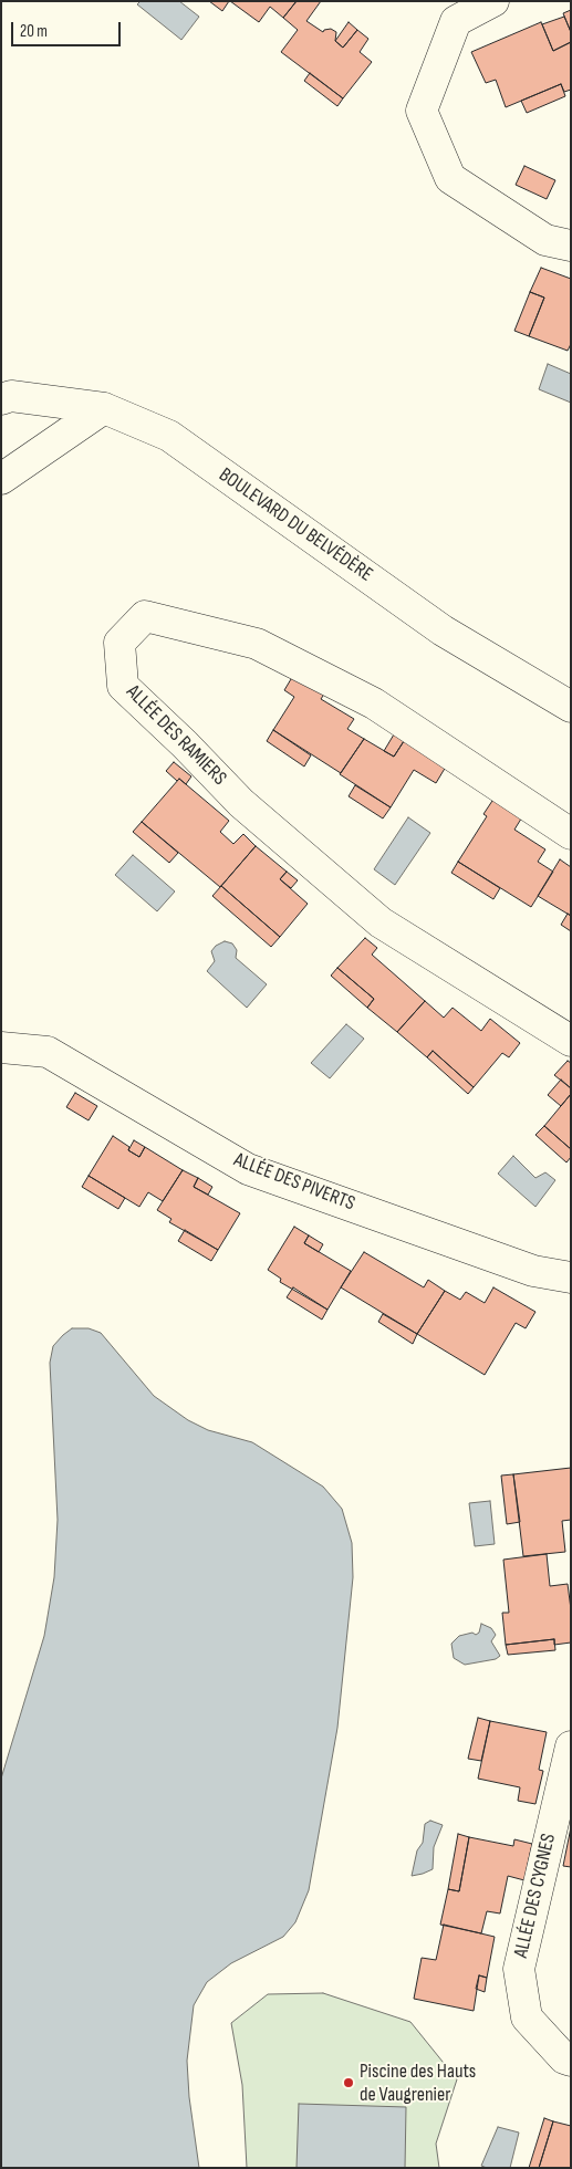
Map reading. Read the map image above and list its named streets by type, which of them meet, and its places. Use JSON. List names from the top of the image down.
{
  "streets": {
    "street": [
      "BOULEVARD DU BELVÉDÈRE",
      "ALLÉE DES RAMIERS",
      "ALLÉE DES PIVERTS",
      "ALLÉE DES CYGNES"
    ]
  },
  "places": ["Piscine des Hauts de Vaugrenier"],
  "scale_bar": "20 m"
}
